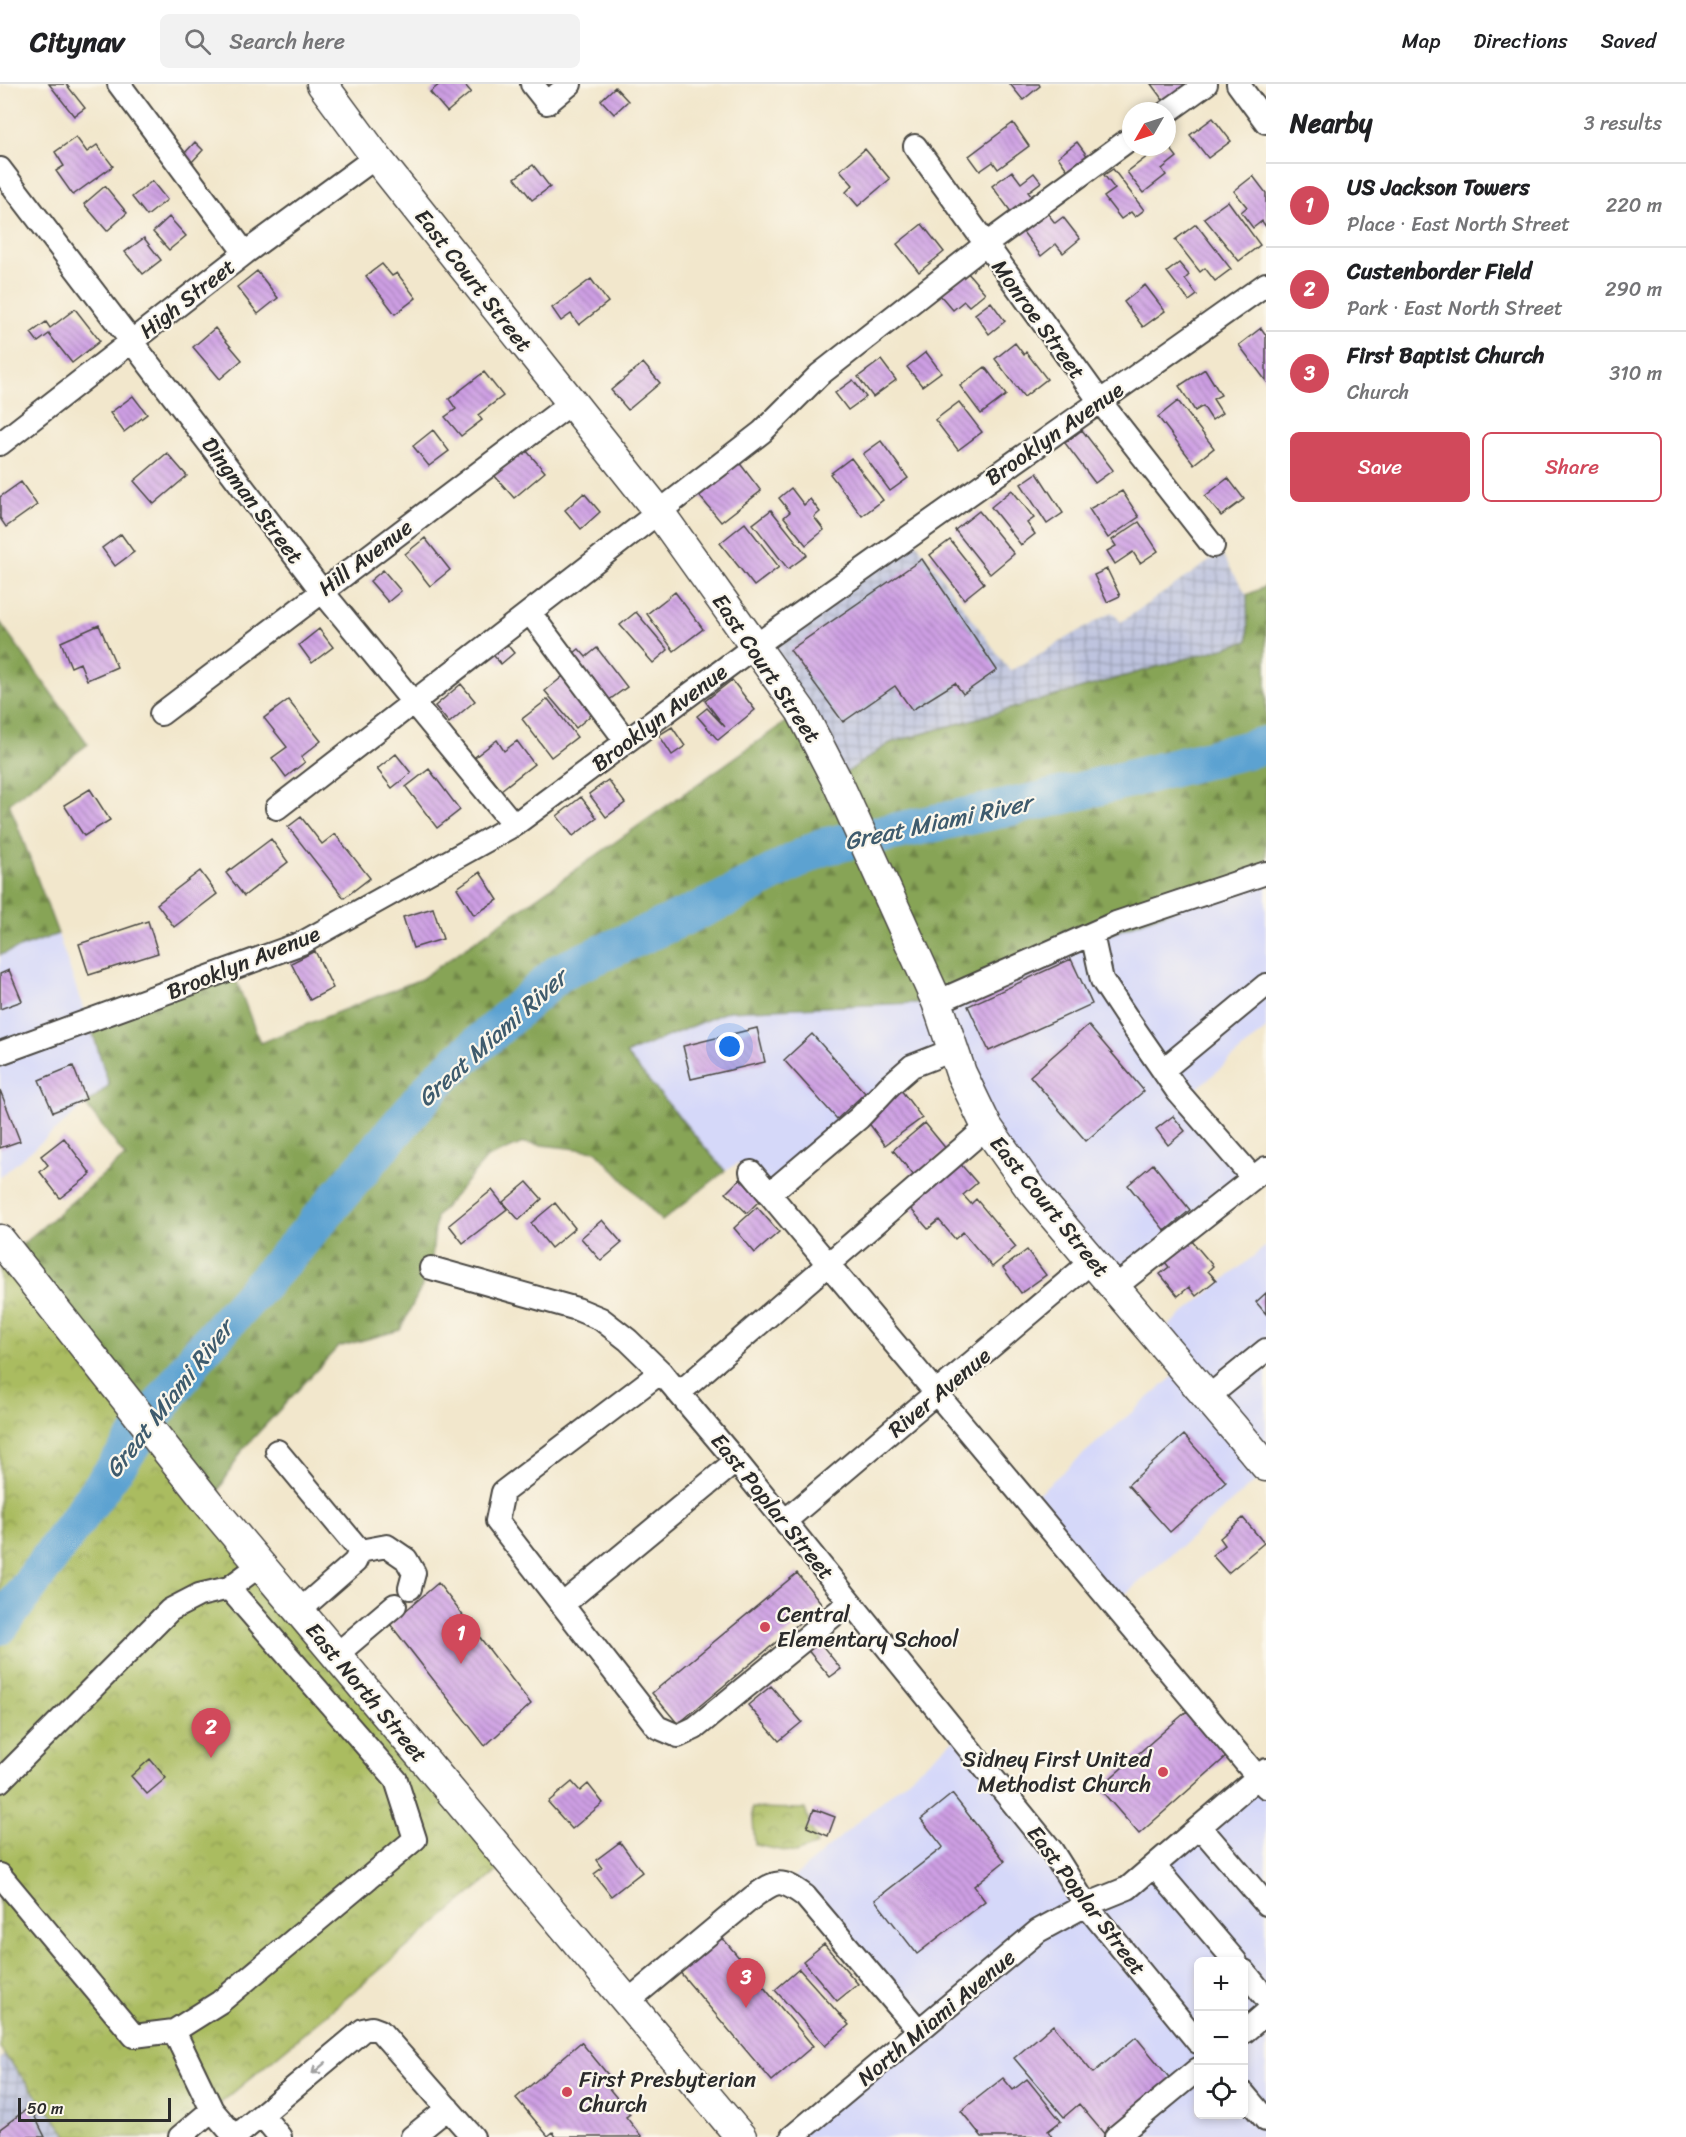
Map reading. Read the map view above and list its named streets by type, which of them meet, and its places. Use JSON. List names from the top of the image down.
{
  "streets": {
    "main road": ["East Court Street", "East North Street"],
    "street": [
      "High Street",
      "Monroe Street",
      "Brooklyn Avenue",
      "Dingman Street",
      "Hill Avenue",
      "River Avenue",
      "East Poplar Street",
      "North Miami Avenue"
    ]
  },
  "crossings": [
    ["East Court Street", "High Street"],
    ["East Court Street", "Brooklyn Avenue"],
    ["East Court Street", "Hill Avenue"],
    ["East Court Street", "River Avenue"],
    ["High Street", "Dingman Street"],
    ["Monroe Street", "Brooklyn Avenue"],
    ["Brooklyn Avenue", "Dingman Street"],
    ["Dingman Street", "Hill Avenue"],
    ["River Avenue", "East Poplar Street"],
    ["East Poplar Street", "North Miami Avenue"]
  ],
  "water": ["Great Miami River"],
  "places": ["Central Elementary School", "Sidney First United Methodist Church", "First Presbyterian Church"],
  "scale_bar": "50 m",
  "north": "bottom left",
  "page": {
    "header": "Citynav",
    "search": "Search here",
    "nav": ["Map", "Directions", "Saved"],
    "heading": ["Nearby", "3 results"],
    "list": [
      {
        "mark": "1",
        "name": "US Jackson Towers",
        "note": "Place · East North Street",
        "value": "220 m"
      },
      {
        "mark": "2",
        "name": "Custenborder Field",
        "note": "Park · East North Street",
        "value": "290 m"
      },
      {
        "mark": "3",
        "name": "First Baptist Church",
        "note": "Church",
        "value": "310 m"
      }
    ],
    "buttons": ["Save", "Share"],
    "pins": ["1", "2", "3"],
    "map_buttons": ["+", "−"],
    "scale": "50 m"
  }
}
